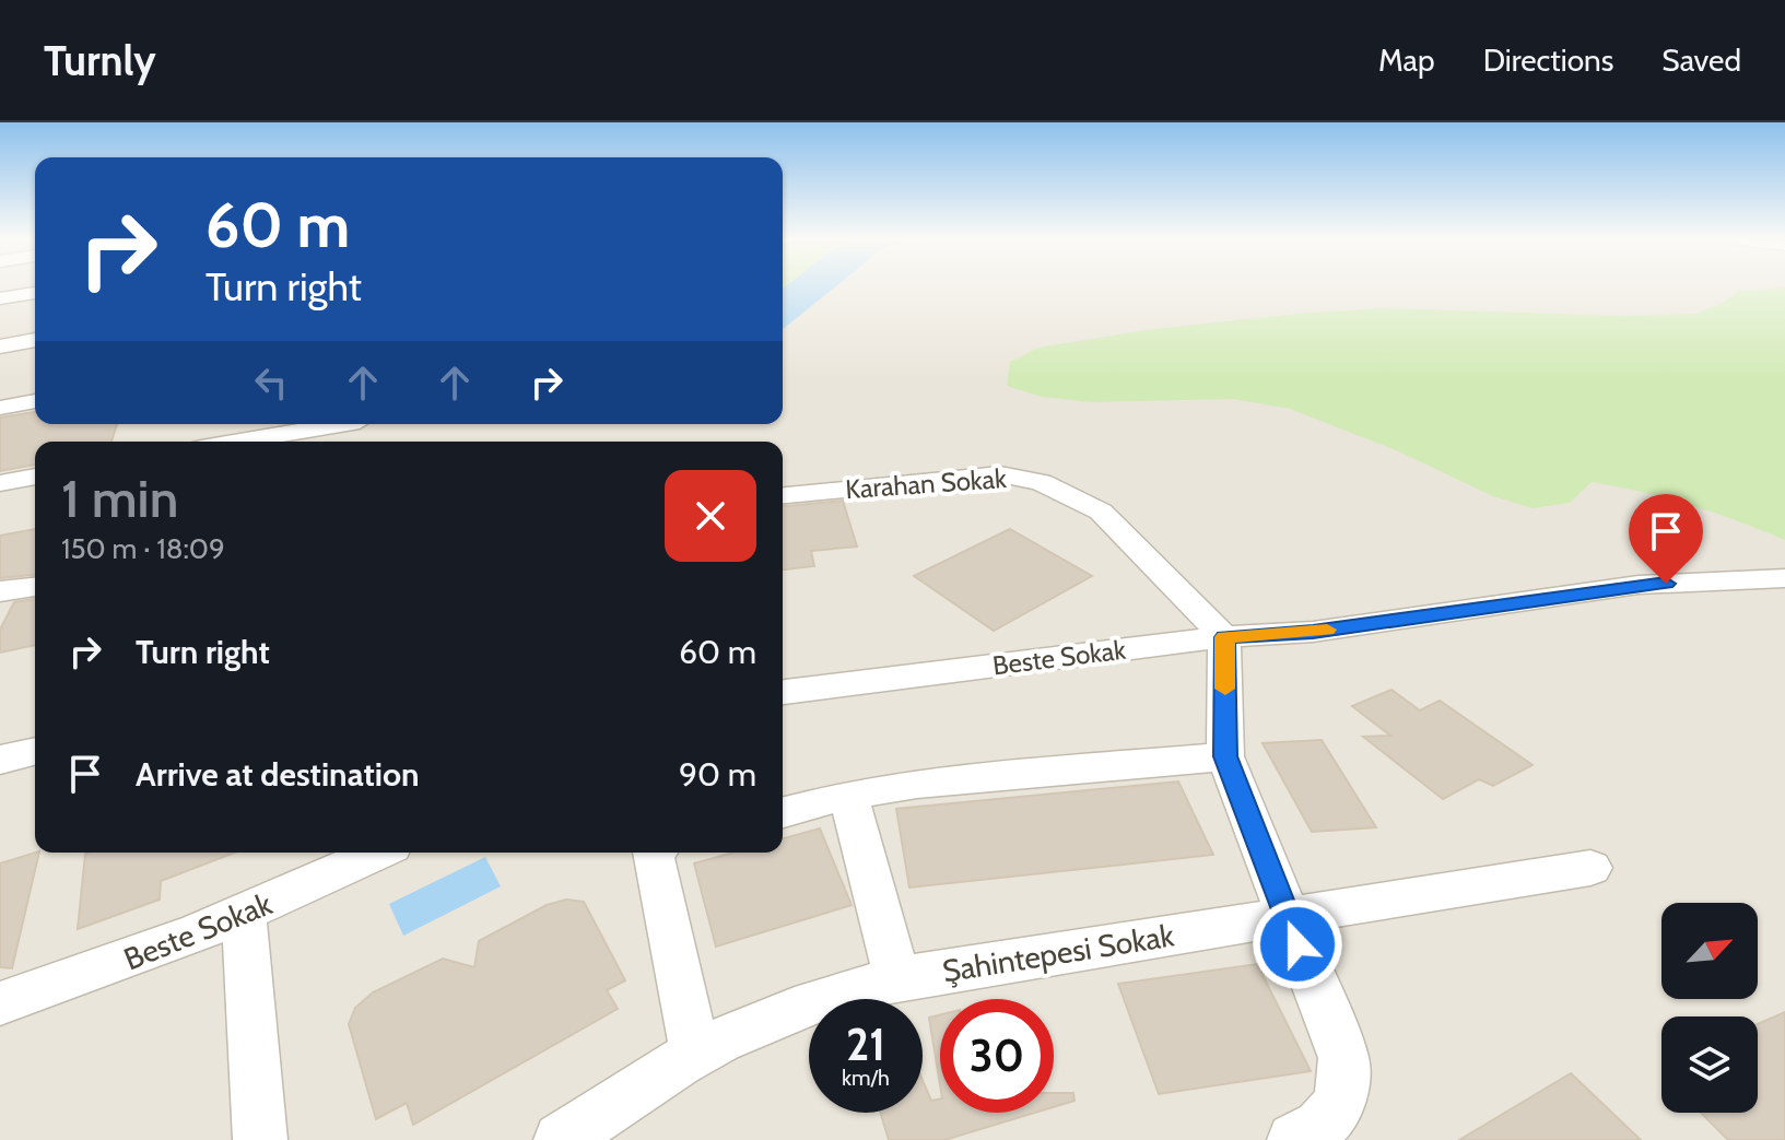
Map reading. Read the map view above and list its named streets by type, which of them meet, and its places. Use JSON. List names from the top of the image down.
{
  "streets": {
    "street": ["Karahan Sokak", "Beste Sokak", "Şahintepesi Sokak"]
  },
  "crossings": [
    ["Karahan Sokak", "Beste Sokak"]
  ],
  "north": "top right",
  "page": {
    "header": "Turnly",
    "nav": ["Map", "Directions", "Saved"],
    "turn": ["60 m", "Turn right"],
    "heading": ["1 min", "150 m · 18:09"],
    "list": [
      {
        "name": "Turn right",
        "value": "60 m"
      },
      {
        "name": "Arrive at destination",
        "value": "90 m"
      }
    ],
    "speed": "21 km/h",
    "limit": "30"
  }
}
